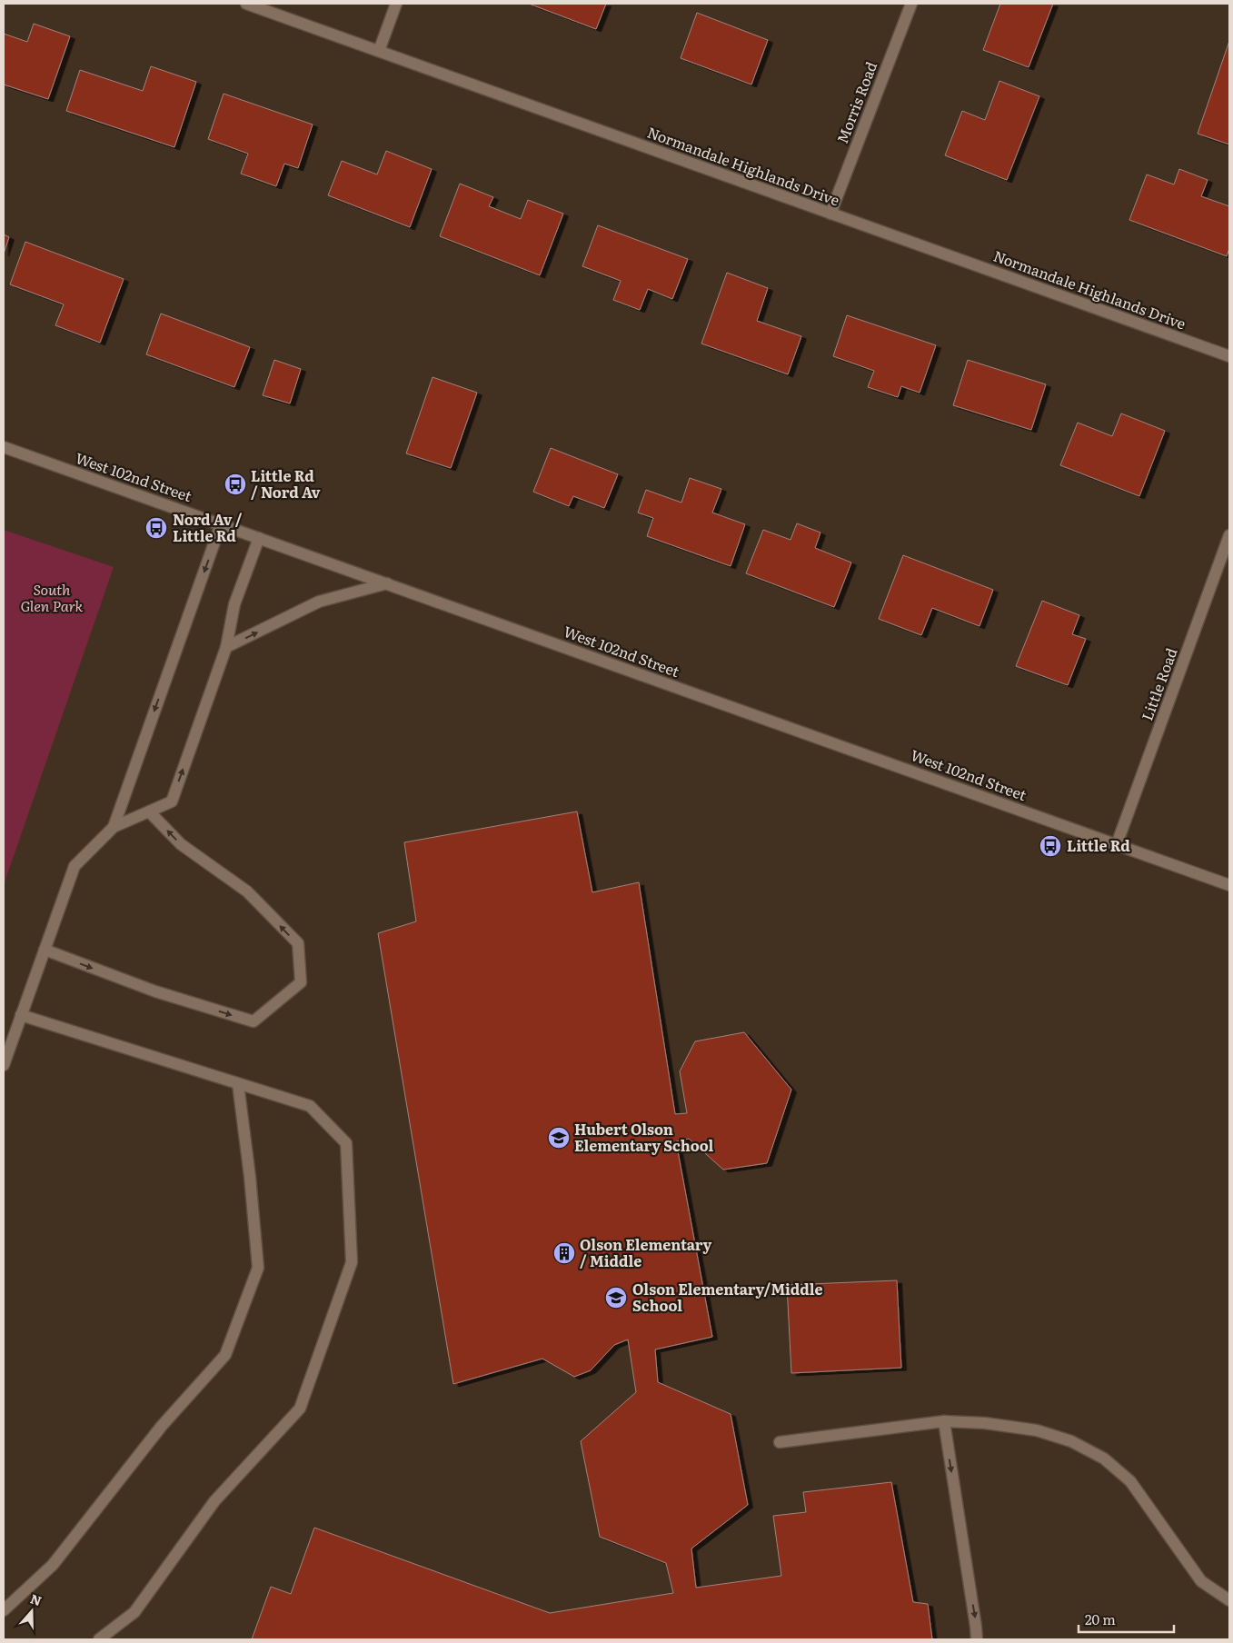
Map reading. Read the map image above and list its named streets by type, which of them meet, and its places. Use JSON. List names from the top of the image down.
{
  "streets": {
    "street": [
      "Morris Road",
      "Normandale Highlands Drive",
      "West 102nd Street",
      "Little Road"
    ]
  },
  "crossings": [
    ["Morris Road", "Normandale Highlands Drive"],
    ["West 102nd Street", "Little Road"]
  ],
  "parks": ["South Glen Park"],
  "places": {
    "bus stop": ["Little Rd / Nord Av", "Nord Av / Little Rd", "Little Rd"],
    "school or university": ["Hubert Olson Elementary School", "Olson Elementary/Middle School"],
    "building": ["Olson Elementary / Middle"]
  },
  "scale_bar": "20 m",
  "north": "top"
}
